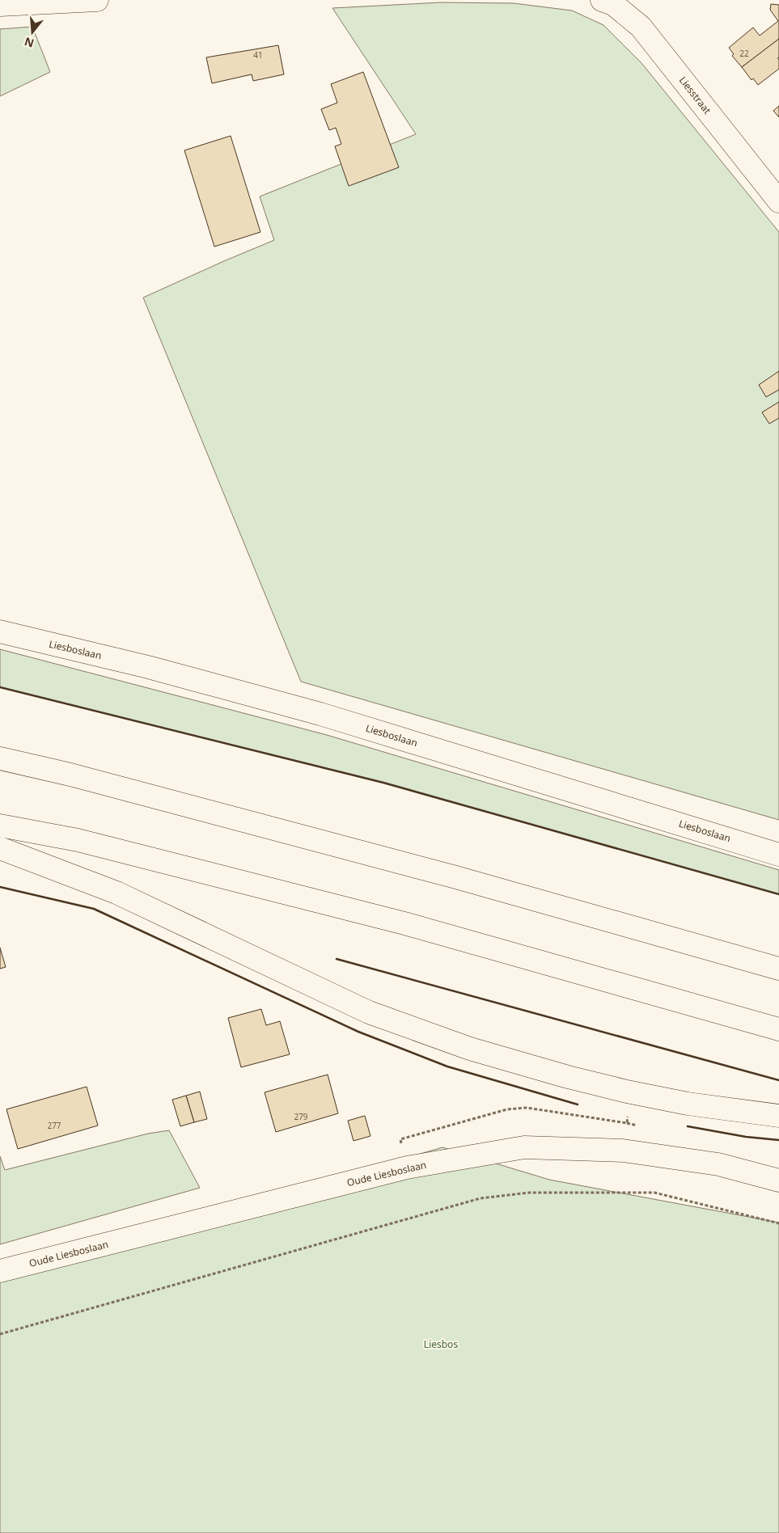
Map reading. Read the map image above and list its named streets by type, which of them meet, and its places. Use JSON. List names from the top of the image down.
{
  "streets": {
    "main road": ["Liesstraat", "Liesboslaan", "Oude Liesboslaan"]
  },
  "parks": ["Liesbos"],
  "house_numbers": [
    "22",
    "41",
    "279",
    "277"
  ],
  "north": "bottom"
}
